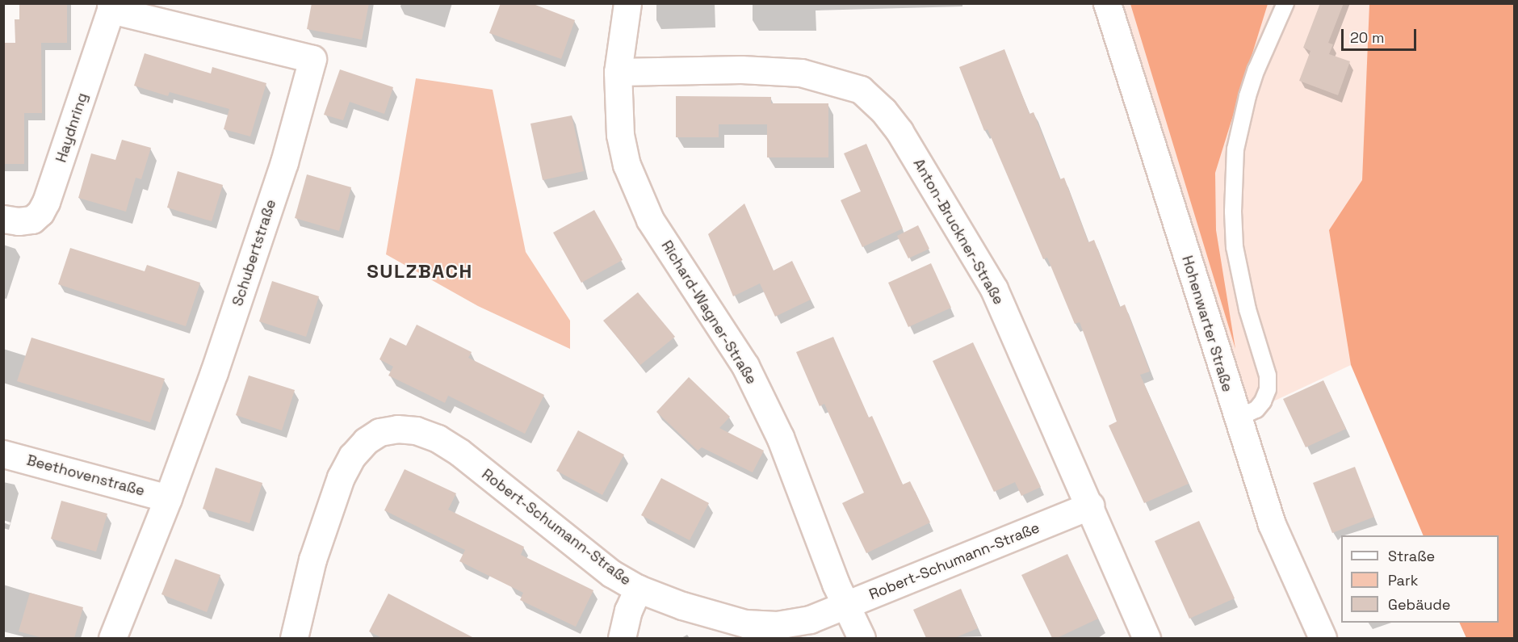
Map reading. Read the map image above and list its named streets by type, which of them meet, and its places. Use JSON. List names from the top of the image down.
{
  "streets": {
    "street": [
      "Haydnring",
      "Anton-Bruckner-Straße",
      "Schubertstraße",
      "Richard-Wagner-Straße",
      "Hohenwarter Straße",
      "Beethovenstraße",
      "Robert-Schumann-Straße"
    ]
  },
  "crossings": [
    ["Haydnring", "Schubertstraße"],
    ["Anton-Bruckner-Straße", "Richard-Wagner-Straße"],
    ["Anton-Bruckner-Straße", "Robert-Schumann-Straße"],
    ["Schubertstraße", "Beethovenstraße"],
    ["Richard-Wagner-Straße", "Robert-Schumann-Straße"]
  ],
  "districts": ["SULZBACH"],
  "legend": ["Straße", "Park", "Gebäude"],
  "scale_bar": "20 m"
}
